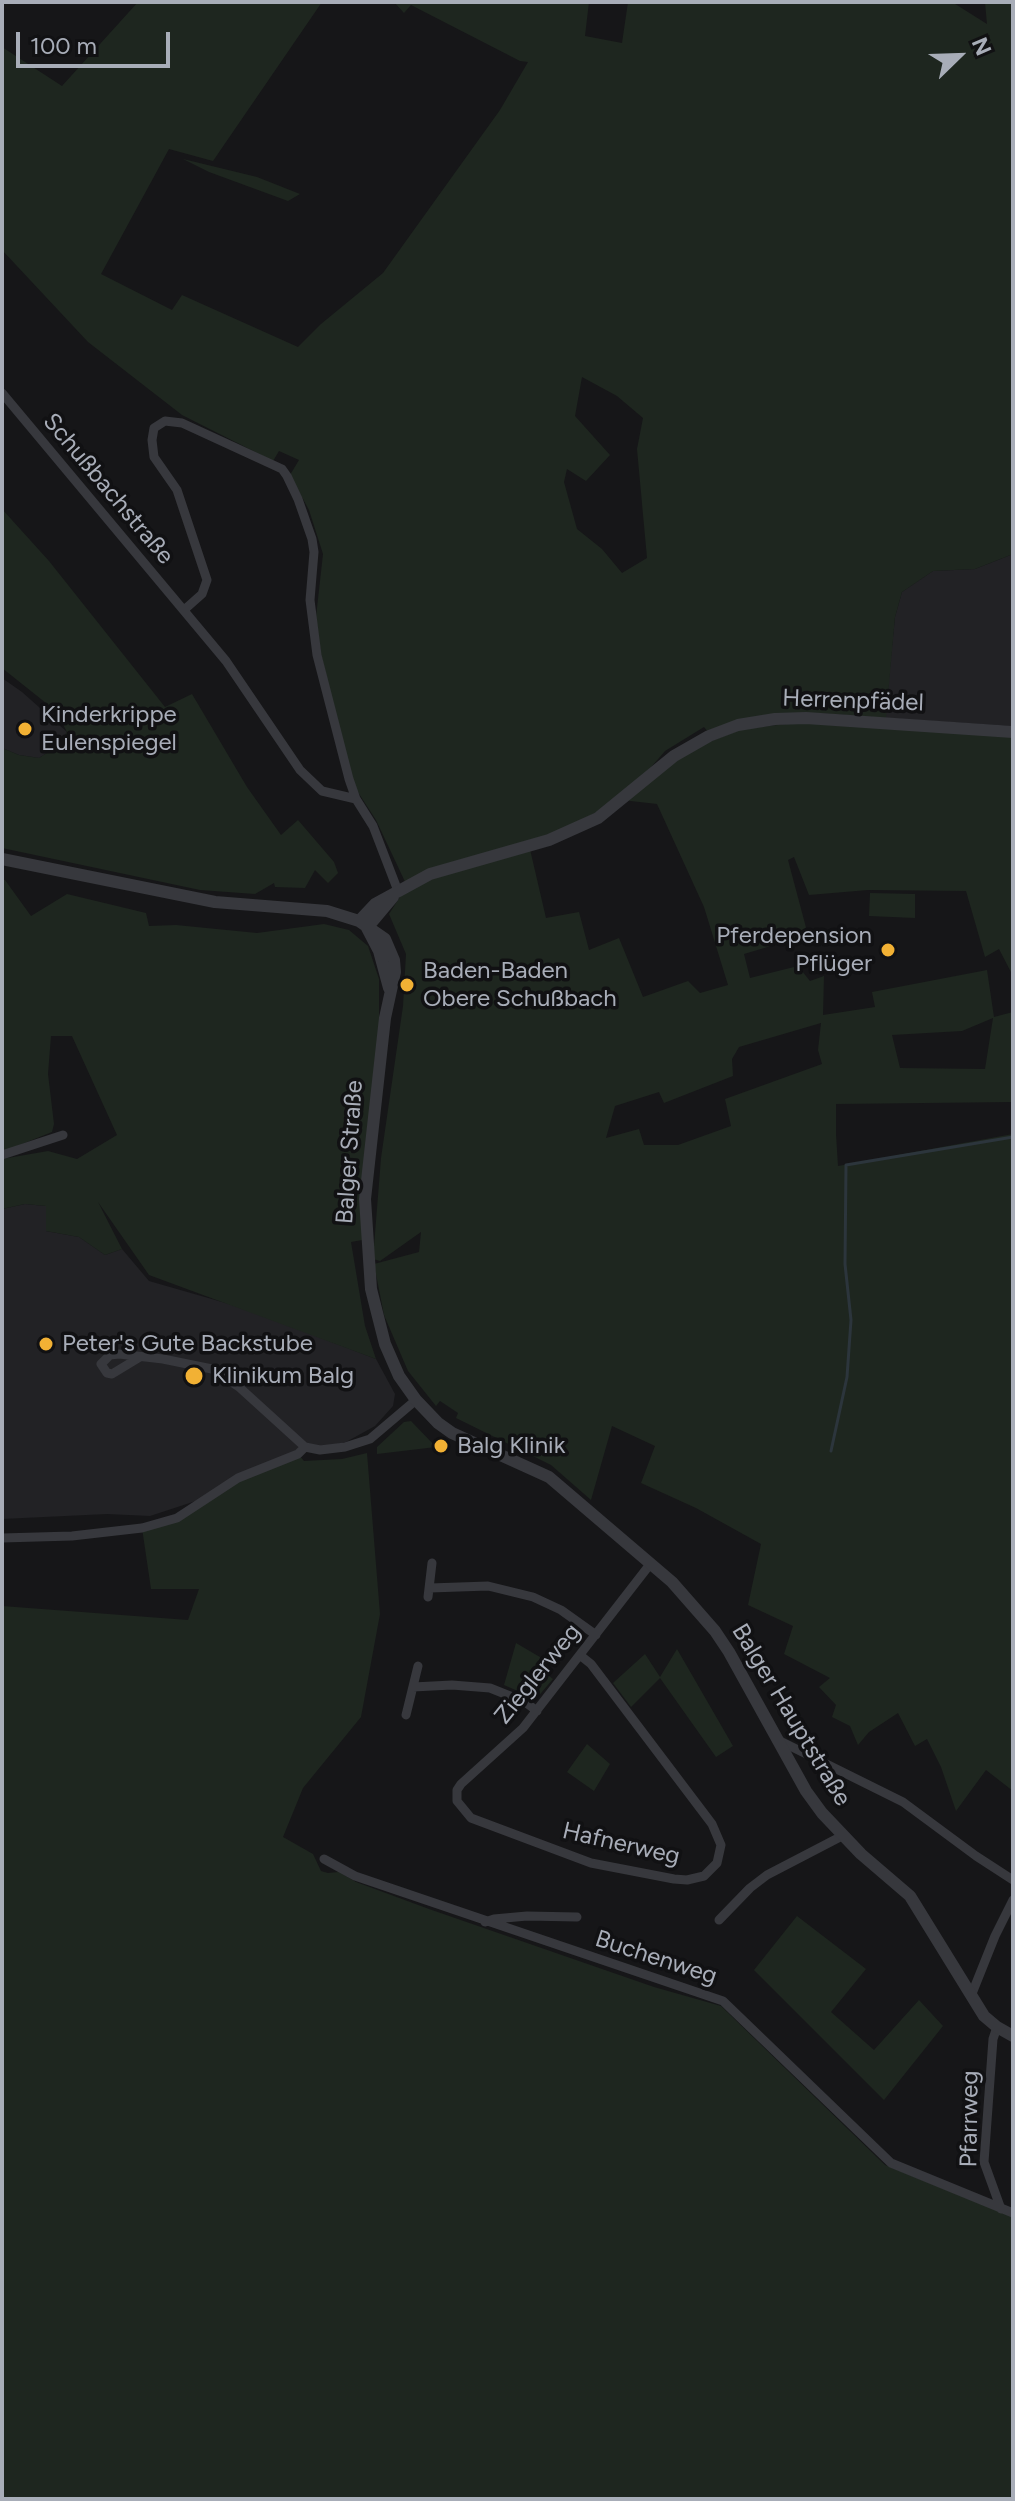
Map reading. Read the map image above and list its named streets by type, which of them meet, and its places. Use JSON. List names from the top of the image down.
{
  "streets": {
    "street": [
      "Schußbachstraße",
      "Herrenpfädel",
      "Balger Straße",
      "Zieglerweg",
      "Balger Hauptstraße",
      "Hafnerweg",
      "Buchenweg",
      "Pfarrweg"
    ]
  },
  "crossings": [
    ["Herrenpfädel", "Balger Straße"],
    ["Balger Straße", "Balger Hauptstraße"],
    ["Zieglerweg", "Balger Hauptstraße"],
    ["Zieglerweg", "Hafnerweg"],
    ["Balger Hauptstraße", "Pfarrweg"],
    ["Buchenweg", "Pfarrweg"]
  ],
  "places": [
    "Kinderkrippe Eulenspiegel",
    "Pferdepension Pflüger",
    "Baden-Baden Obere Schußbach",
    "Peter's Gute Backstube",
    "Klinikum Balg",
    "Balg Klinik"
  ],
  "scale_bar": "100 m",
  "north": "top right"
}
